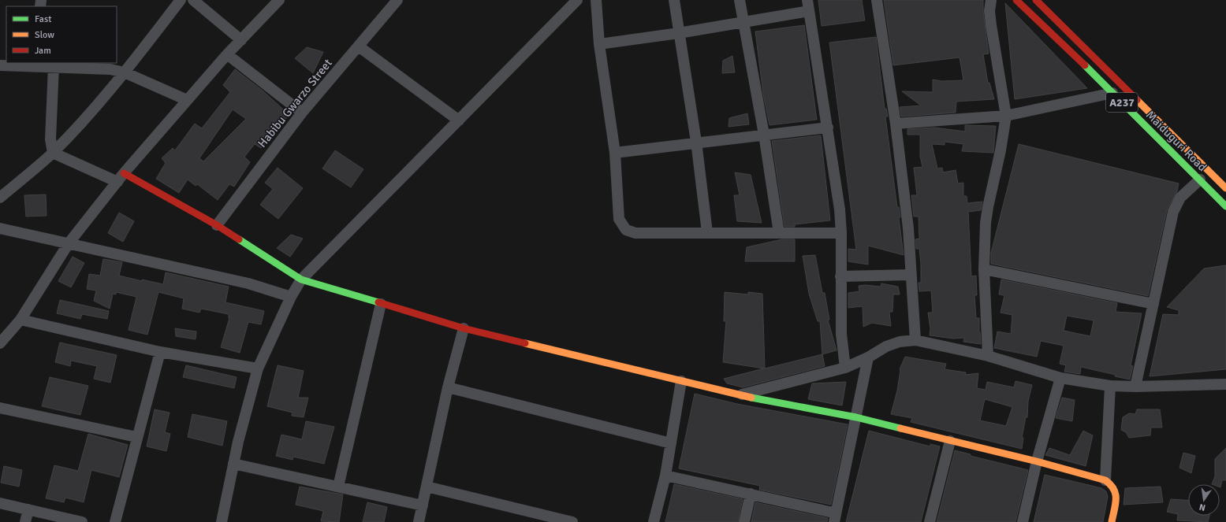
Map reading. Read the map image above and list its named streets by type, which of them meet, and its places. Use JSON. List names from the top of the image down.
{
  "streets": {
    "main road": ["A237", "Maiduguri Road"],
    "street": ["Habibu Gwarzo Street"]
  },
  "legend": ["Fast", "Slow", "Jam"],
  "north": "bottom"
}
